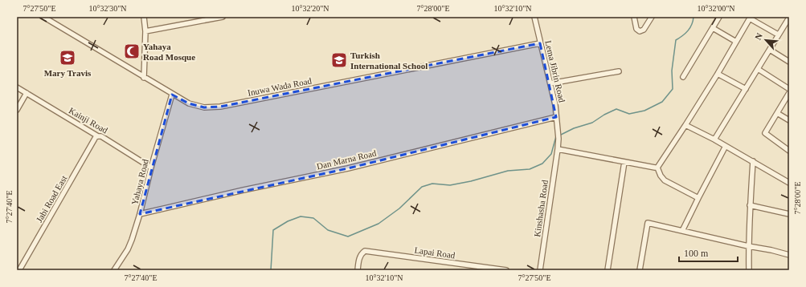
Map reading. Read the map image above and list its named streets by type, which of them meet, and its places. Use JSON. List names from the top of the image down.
{
  "streets": {
    "street": [
      "Lema Jibrin Road",
      "Inuwa Wada Road",
      "Kainji Road",
      "Dan Marna Road",
      "Yahaya Road",
      "Jabi Road East",
      "Kinshasha Road",
      "Lapai Road"
    ]
  },
  "crossings": [
    ["Lema Jibrin Road", "Inuwa Wada Road"],
    ["Lema Jibrin Road", "Dan Marna Road"],
    ["Lema Jibrin Road", "Kinshasha Road"],
    ["Inuwa Wada Road", "Yahaya Road"],
    ["Kainji Road", "Yahaya Road"],
    ["Kainji Road", "Jabi Road East"],
    ["Dan Marna Road", "Yahaya Road"]
  ],
  "places": {
    "mosque": ["Yahaya Road Mosque"],
    "school or university": ["Mary Travis", "Turkish International School"]
  },
  "scale_bar": "100 m",
  "north": "top left",
  "coordinates": [
    "7°27'50\"E",
    "10°32'30\"N",
    "10°32'20\"N",
    "7°28'00\"E",
    "10°32'10\"N",
    "10°32'00\"N",
    "7°27'40\"E"
  ]
}
